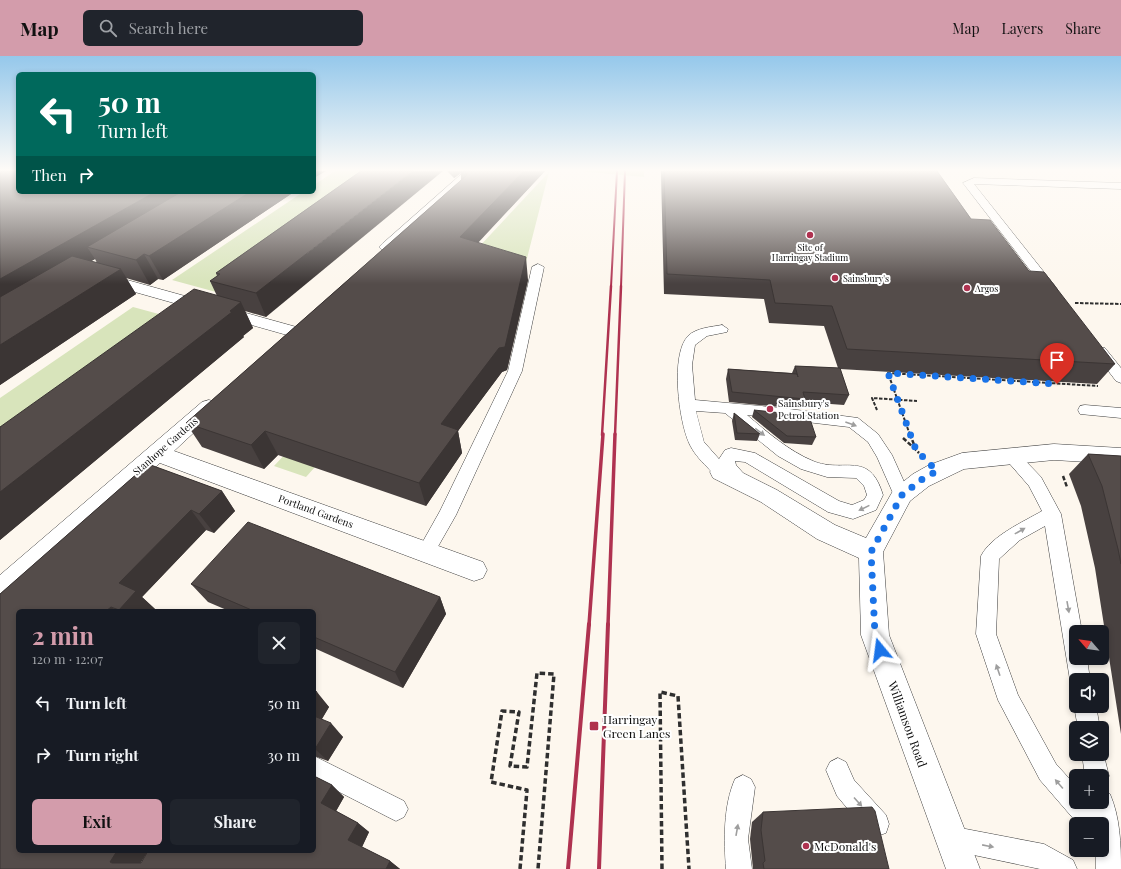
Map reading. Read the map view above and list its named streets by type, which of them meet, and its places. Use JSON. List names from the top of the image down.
{
  "streets": {
    "street": ["Stanhope Gardens", "Portland Gardens", "Williamson Road"]
  },
  "crossings": [
    ["Stanhope Gardens", "Portland Gardens"]
  ],
  "places": {
    "other": [
      "Site of Harringay Stadium",
      "Sainsbury's",
      "Argos",
      "Sainsbury's Petrol Station",
      "McDonald's"
    ],
    "transit": ["Harringay Green Lanes"]
  },
  "north": "top left",
  "page": {
    "header": "Map",
    "search": "Search here",
    "nav": ["Map", "Layers", "Share"],
    "turn": ["50 m", "Turn left"],
    "then": "Then",
    "heading": ["2 min", "120 m · 12:07"],
    "map_buttons": ["+", "−"],
    "list": [
      {
        "name": "Turn left",
        "value": "50 m"
      },
      {
        "name": "Turn right",
        "value": "30 m"
      }
    ],
    "buttons": ["Exit", "Share"]
  }
}
